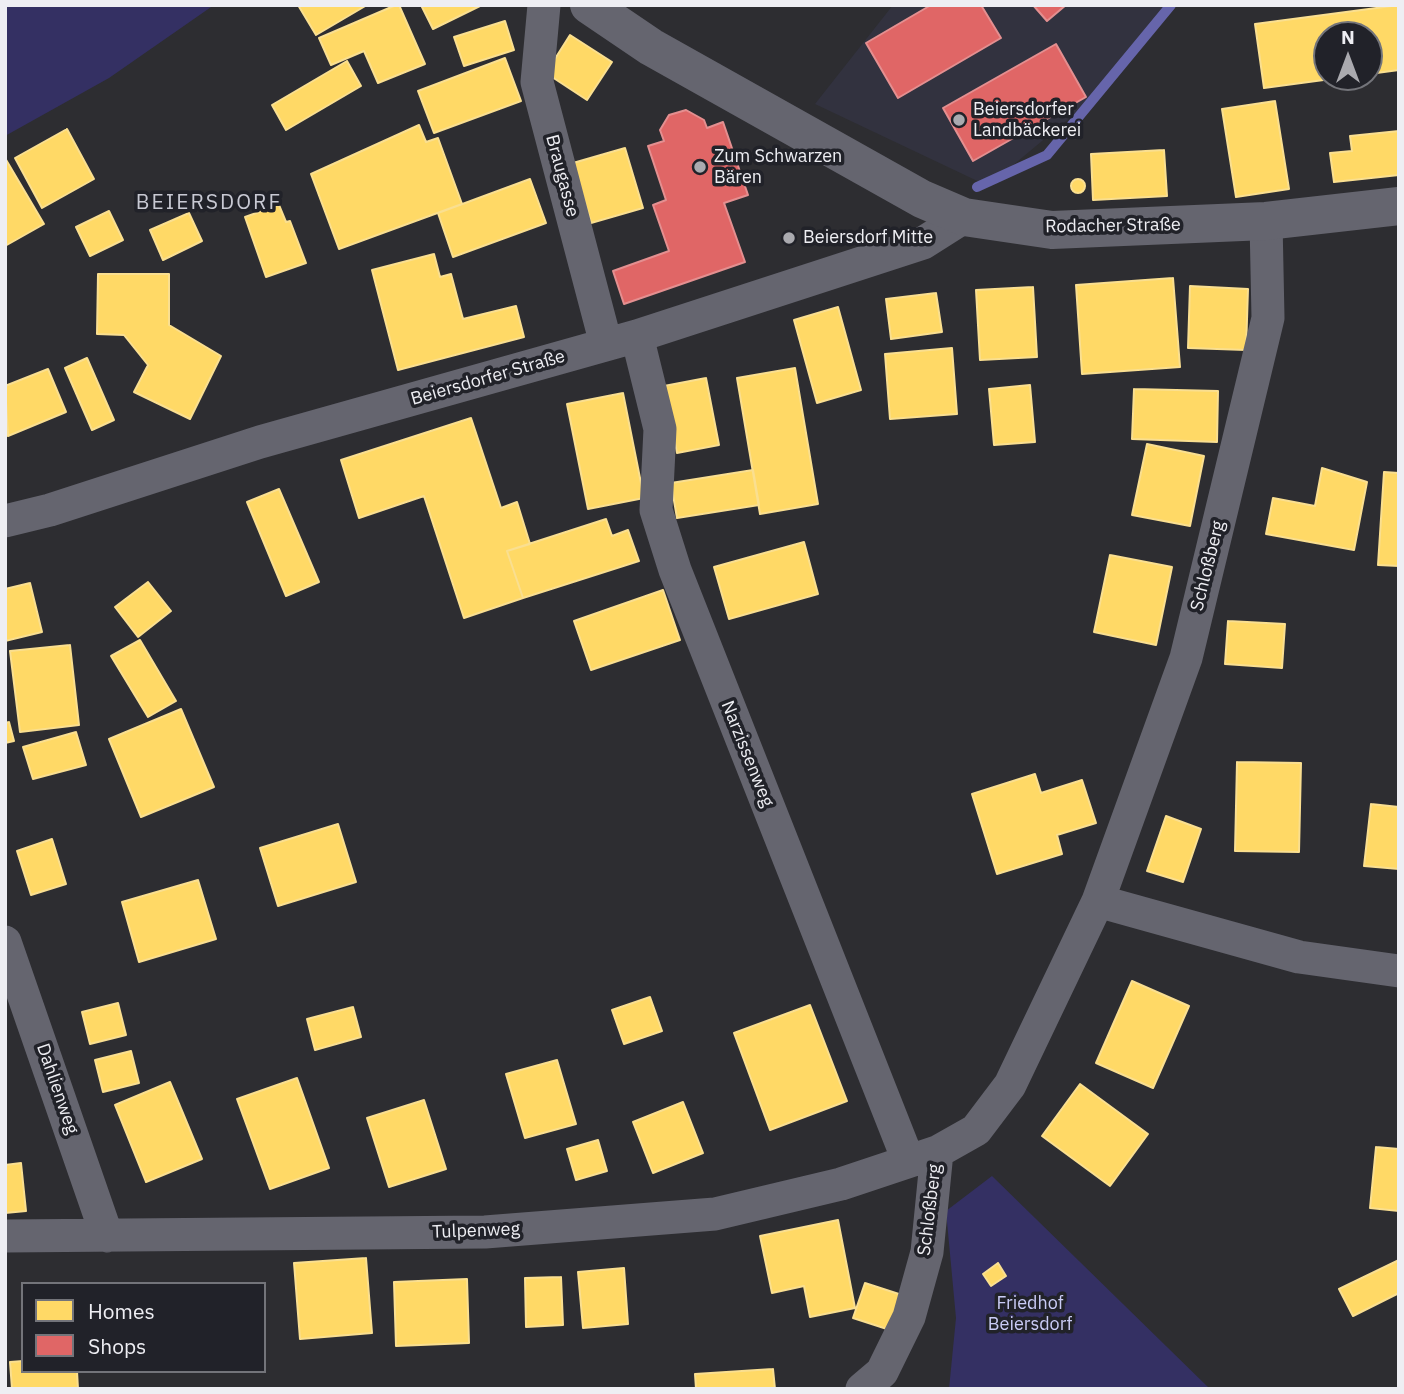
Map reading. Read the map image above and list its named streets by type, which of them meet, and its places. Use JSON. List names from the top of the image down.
{
  "streets": {
    "street": [
      "Braugasse",
      "Rodacher Straße",
      "Beiersdorfer Straße",
      "Schloßberg",
      "Narzissenweg",
      "Dahlienweg",
      "Tulpenweg"
    ]
  },
  "crossings": [
    ["Braugasse", "Beiersdorfer Straße"],
    ["Rodacher Straße", "Beiersdorfer Straße"],
    ["Rodacher Straße", "Schloßberg"],
    ["Beiersdorfer Straße", "Narzissenweg"],
    ["Schloßberg", "Narzissenweg"],
    ["Schloßberg", "Tulpenweg"],
    ["Narzissenweg", "Tulpenweg"],
    ["Dahlienweg", "Tulpenweg"]
  ],
  "districts": ["BEIERSDORF"],
  "parks": ["Friedhof Beiersdorf"],
  "places": ["Beiersdorfer Landbäckerei", "Zum Schwarzen Bären", "Beiersdorf Mitte"],
  "legend": ["Homes", "Shops"],
  "north": "top"
}
